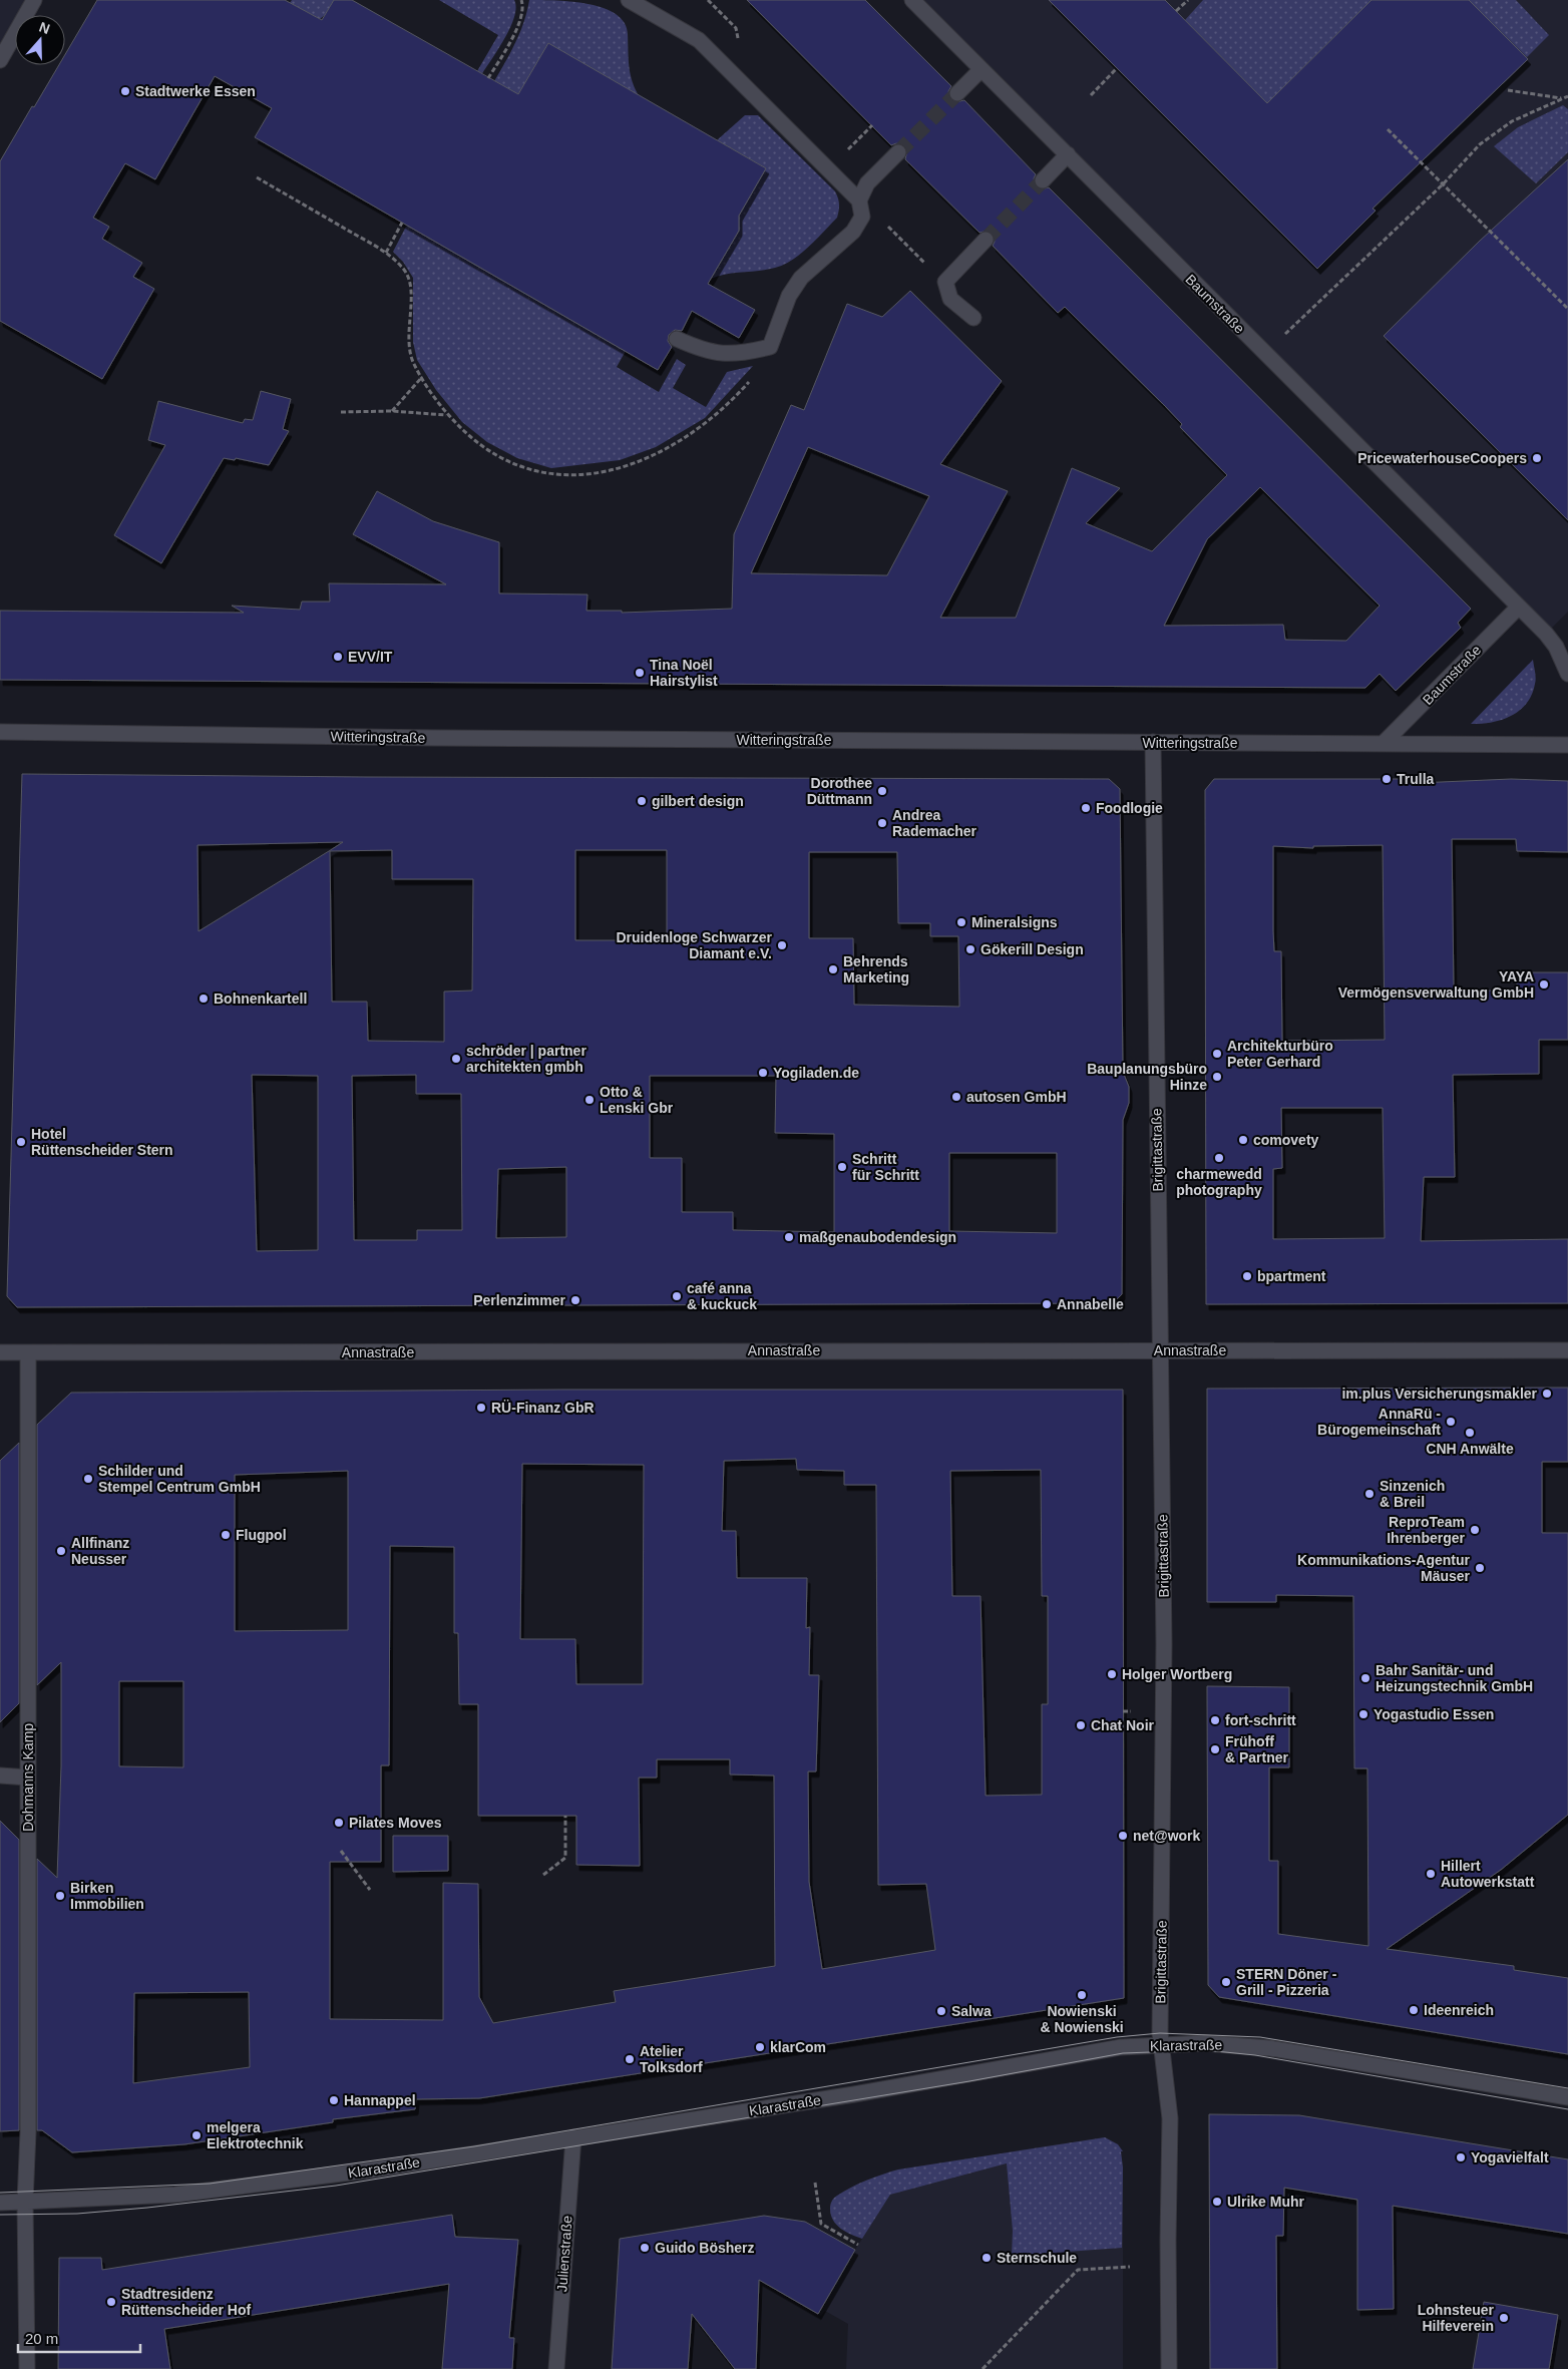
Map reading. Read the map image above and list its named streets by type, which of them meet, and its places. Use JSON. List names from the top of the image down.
{
  "streets": {
    "street": [
      "Baumstraße",
      "Witteringstraße",
      "Brigittastraße",
      "Annastraße",
      "Dohmanns Kamp",
      "Klarastraße",
      "Julienstraße"
    ]
  },
  "crossings": [
    ["Baumstraße", "Witteringstraße"],
    ["Witteringstraße", "Brigittastraße"],
    ["Brigittastraße", "Annastraße"],
    ["Brigittastraße", "Klarastraße"],
    ["Annastraße", "Dohmanns Kamp"],
    ["Dohmanns Kamp", "Klarastraße"],
    ["Klarastraße", "Julienstraße"]
  ],
  "places": [
    "Stadtwerke Essen",
    "PricewaterhouseCoopers",
    "EVV/IT",
    "Tina Noël Hairstylist",
    "Trulla",
    "Dorothee Düttmann",
    "gilbert design",
    "Foodlogie",
    "Andrea Rademacher",
    "Mineralsigns",
    "Druidenloge Schwarzer Diamant e.V.",
    "Gökerill Design",
    "Behrends Marketing",
    "YAYA Vermögensverwaltung GmbH",
    "Bohnenkartell",
    "Architekturbüro Peter Gerhard",
    "schröder | partner architekten gmbh",
    "Yogiladen.de",
    "Bauplanungsbüro Hinze",
    "autosen GmbH",
    "Otto & Lenski Gbr",
    "comovety",
    "Hotel Rüttenscheider Stern",
    "charmewedd photography",
    "Schritt für Schritt",
    "maßgenaubodendesign",
    "bpartment",
    "café anna & kuckuck",
    "Perlenzimmer",
    "Annabelle",
    "im.plus Versicherungsmakler",
    "RÜ-Finanz GbR",
    "AnnaRü - Bürogemeinschaft",
    "CNH Anwälte",
    "Schilder und Stempel Centrum GmbH",
    "Sinzenich & Breil",
    "ReproTeam Ihrenberger",
    "Flugpol",
    "Allfinanz Neusser",
    "Kommunikations-Agentur Mäuser",
    "Holger Wortberg",
    "Bahr Sanitär- und Heizungstechnik GmbH",
    "Yogastudio Essen",
    "fort-schritt",
    "Chat Noir",
    "Frühoff & Partner",
    "Pilates Moves",
    "net@work",
    "Hillert Autowerkstatt",
    "Birken Immobilien",
    "STERN Döner - Grill - Pizzeria",
    "Nowienski & Nowienski",
    "Ideenreich",
    "Salwa",
    "klarCom",
    "Atelier Tolksdorf",
    "Hannappel",
    "melgera Elektrotechnik",
    "Yogavielfalt",
    "Ulrike Muhr",
    "Guido Bösherz",
    "Sternschule",
    "Stadtresidenz Rüttenscheider Hof",
    "Lohnsteuer Hilfeverein"
  ],
  "scale_bar": "20 m",
  "north": "top"
}
